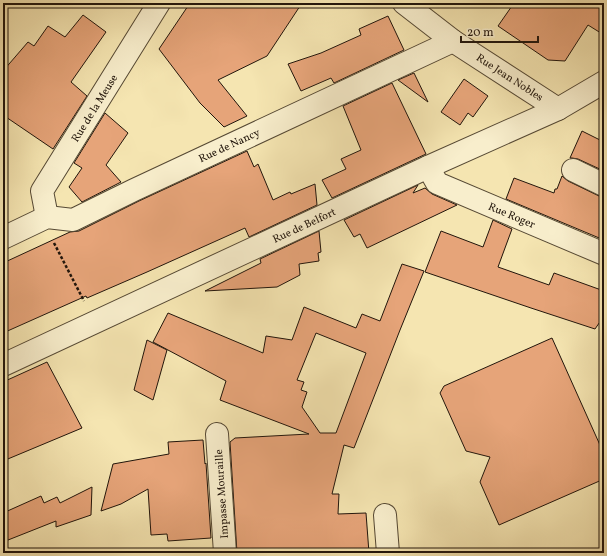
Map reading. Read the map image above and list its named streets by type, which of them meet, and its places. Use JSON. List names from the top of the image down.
{
  "streets": {
    "street": [
      "Rue Jean Nobles",
      "Rue de la Meuse",
      "Rue de Nancy",
      "Rue Roger",
      "Rue de Belfort",
      "Impasse Mouraille"
    ]
  },
  "crossings": [
    ["Rue Jean Nobles", "Rue de Nancy"],
    ["Rue Jean Nobles", "Rue de Belfort"],
    ["Rue de la Meuse", "Rue de Nancy"],
    ["Rue Roger", "Rue de Belfort"]
  ],
  "scale_bar": "20 m"
}
